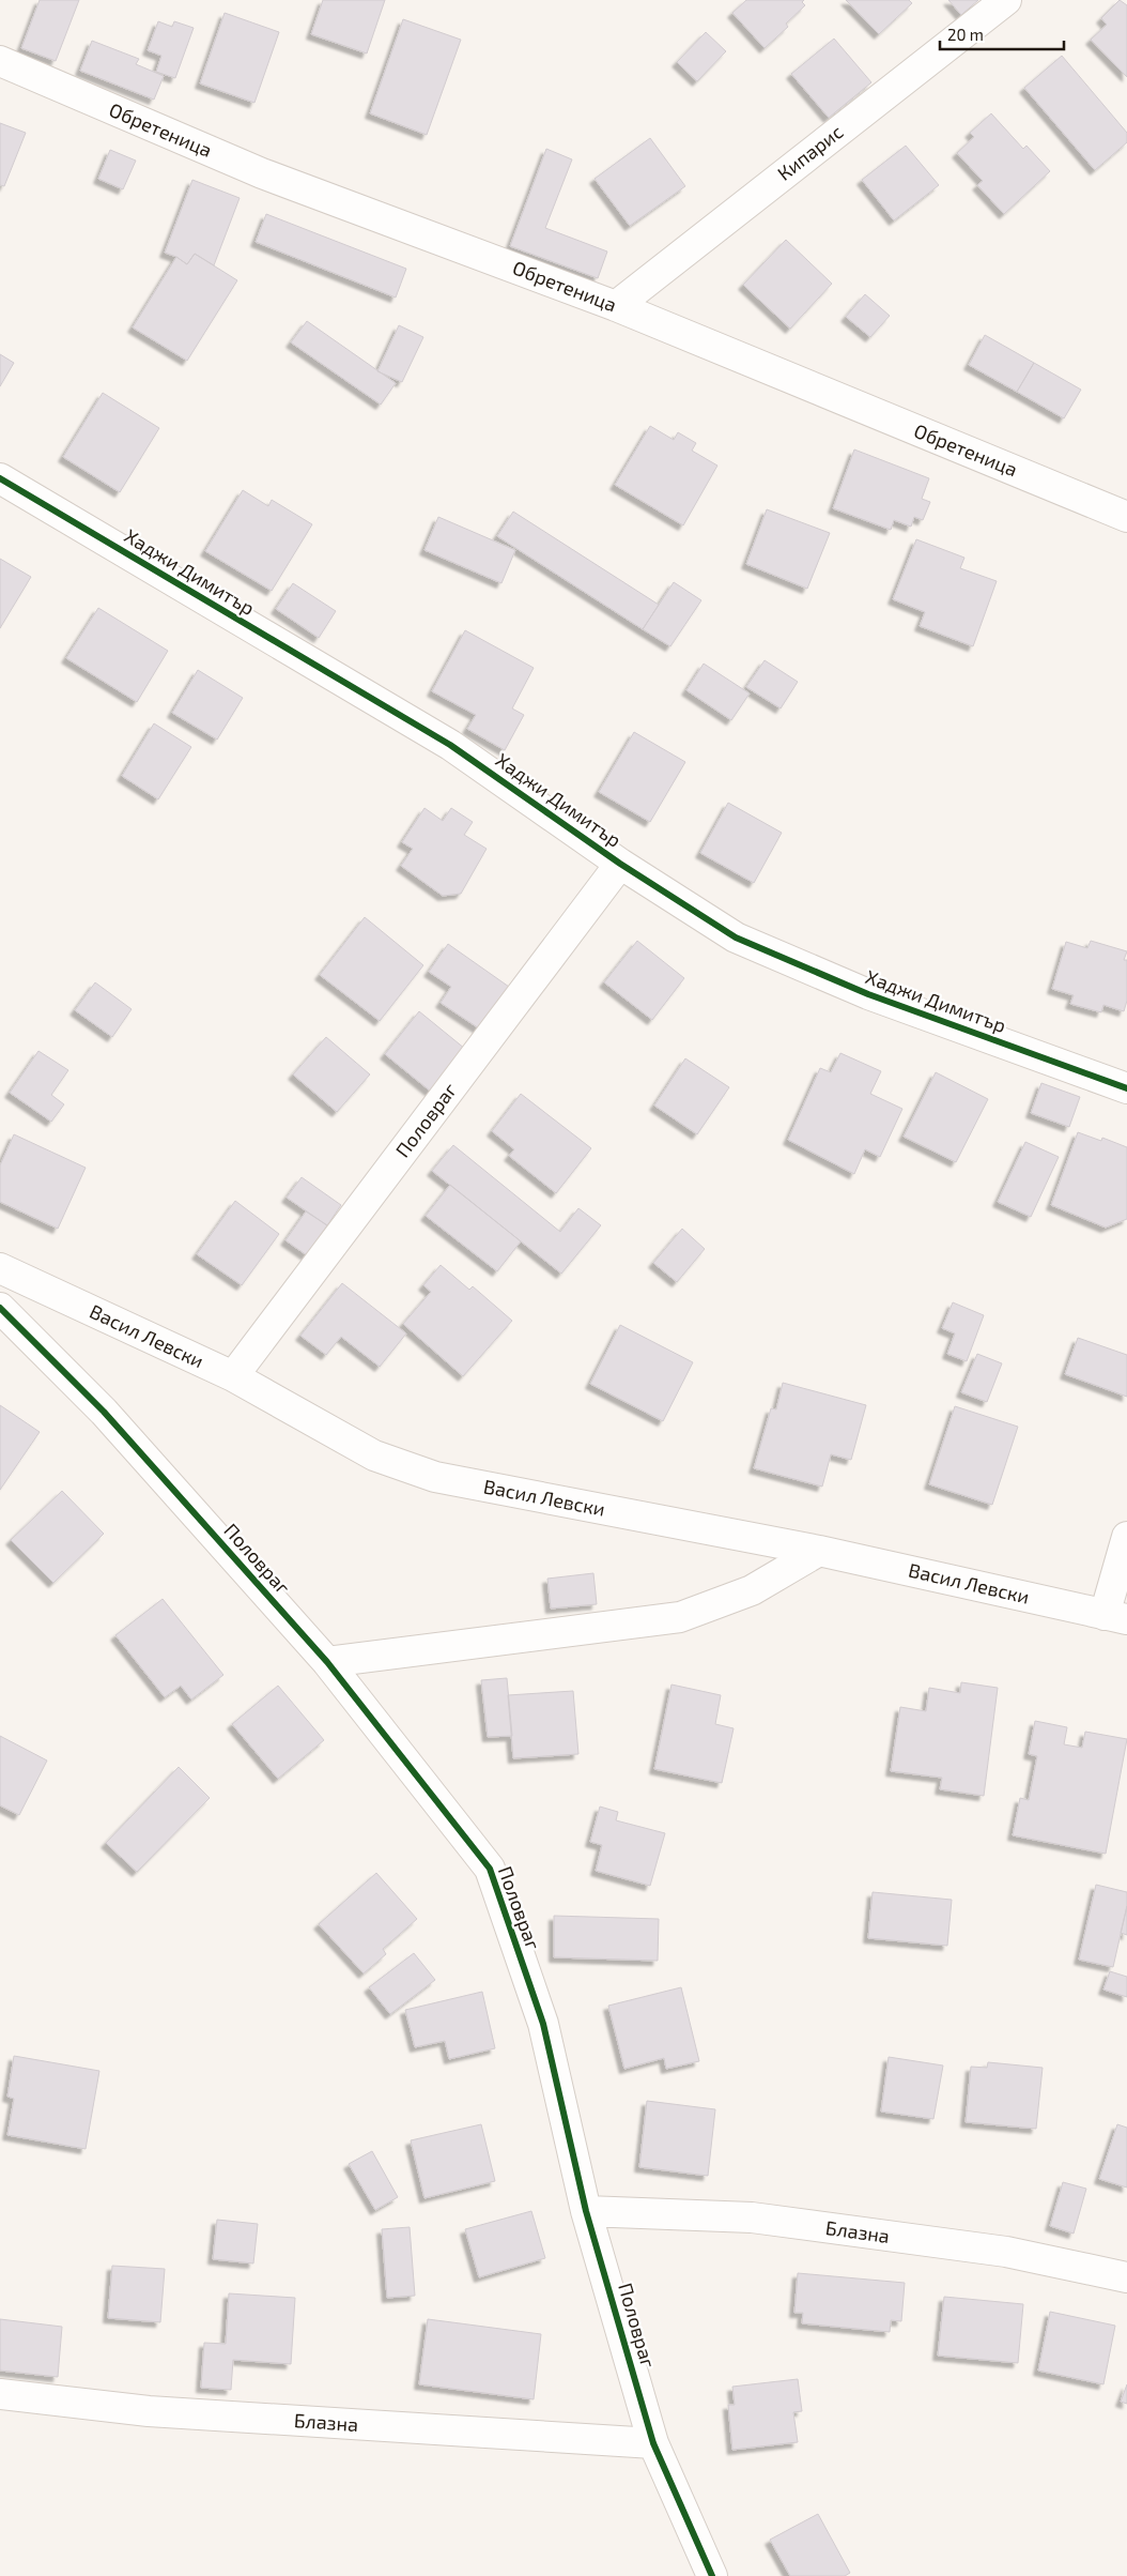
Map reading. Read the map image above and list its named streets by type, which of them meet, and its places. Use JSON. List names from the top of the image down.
{
  "streets": {
    "street": [
      "Обретеница",
      "Кипарис",
      "Хаджи Димитър",
      "Половраг",
      "Васил Левски",
      "Блазна"
    ]
  },
  "crossings": [
    ["Обретеница", "Кипарис"],
    ["Хаджи Димитър", "Половраг"],
    ["Половраг", "Васил Левски"],
    ["Половраг", "Блазна"]
  ],
  "scale_bar": "20 m"
}
